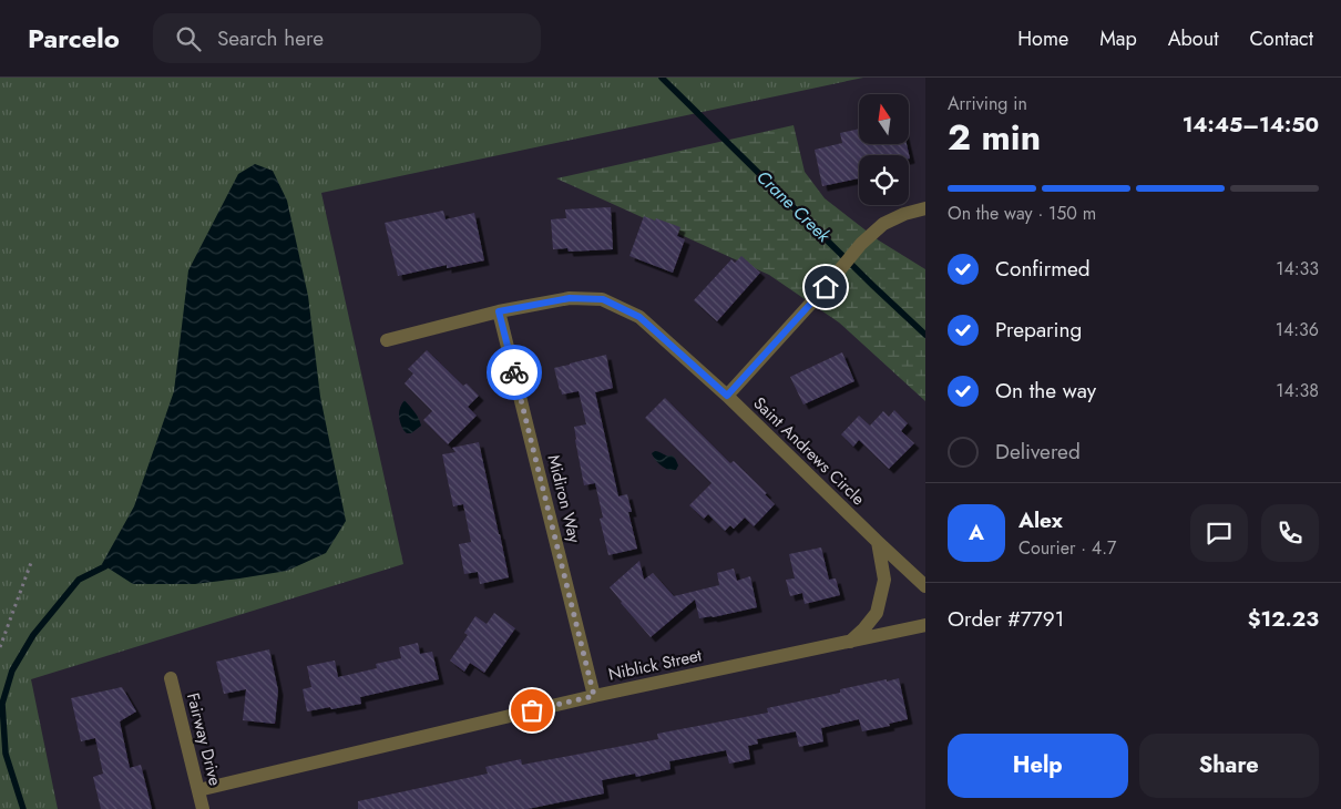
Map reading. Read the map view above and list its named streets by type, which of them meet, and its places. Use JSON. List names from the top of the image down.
{
  "streets": {
    "street": [
      "Saint Andrews Circle",
      "Midiron Way",
      "Niblick Street",
      "Fairway Drive"
    ]
  },
  "crossings": [
    ["Saint Andrews Circle", "Midiron Way"],
    ["Midiron Way", "Niblick Street"],
    ["Niblick Street", "Fairway Drive"]
  ],
  "water": ["Crane Creek"],
  "north": "top",
  "page": {
    "header": "Parcelo",
    "search": "Search here",
    "nav": [
      "Home",
      "Map",
      "About",
      "Contact"
    ],
    "heading": ["2 min", "Arriving in", "14:45–14:50"],
    "panel": [
      "Alex",
      "Courier · 4.7",
      "Order #7791",
      "$12.23"
    ],
    "bar": "On the way · 150 m",
    "list": [
      ["Confirmed", "14:33"],
      ["Preparing", "14:36"],
      ["On the way", "14:38"],
      "Delivered"
    ],
    "round": "A",
    "buttons": ["Help", "Share"]
  }
}
